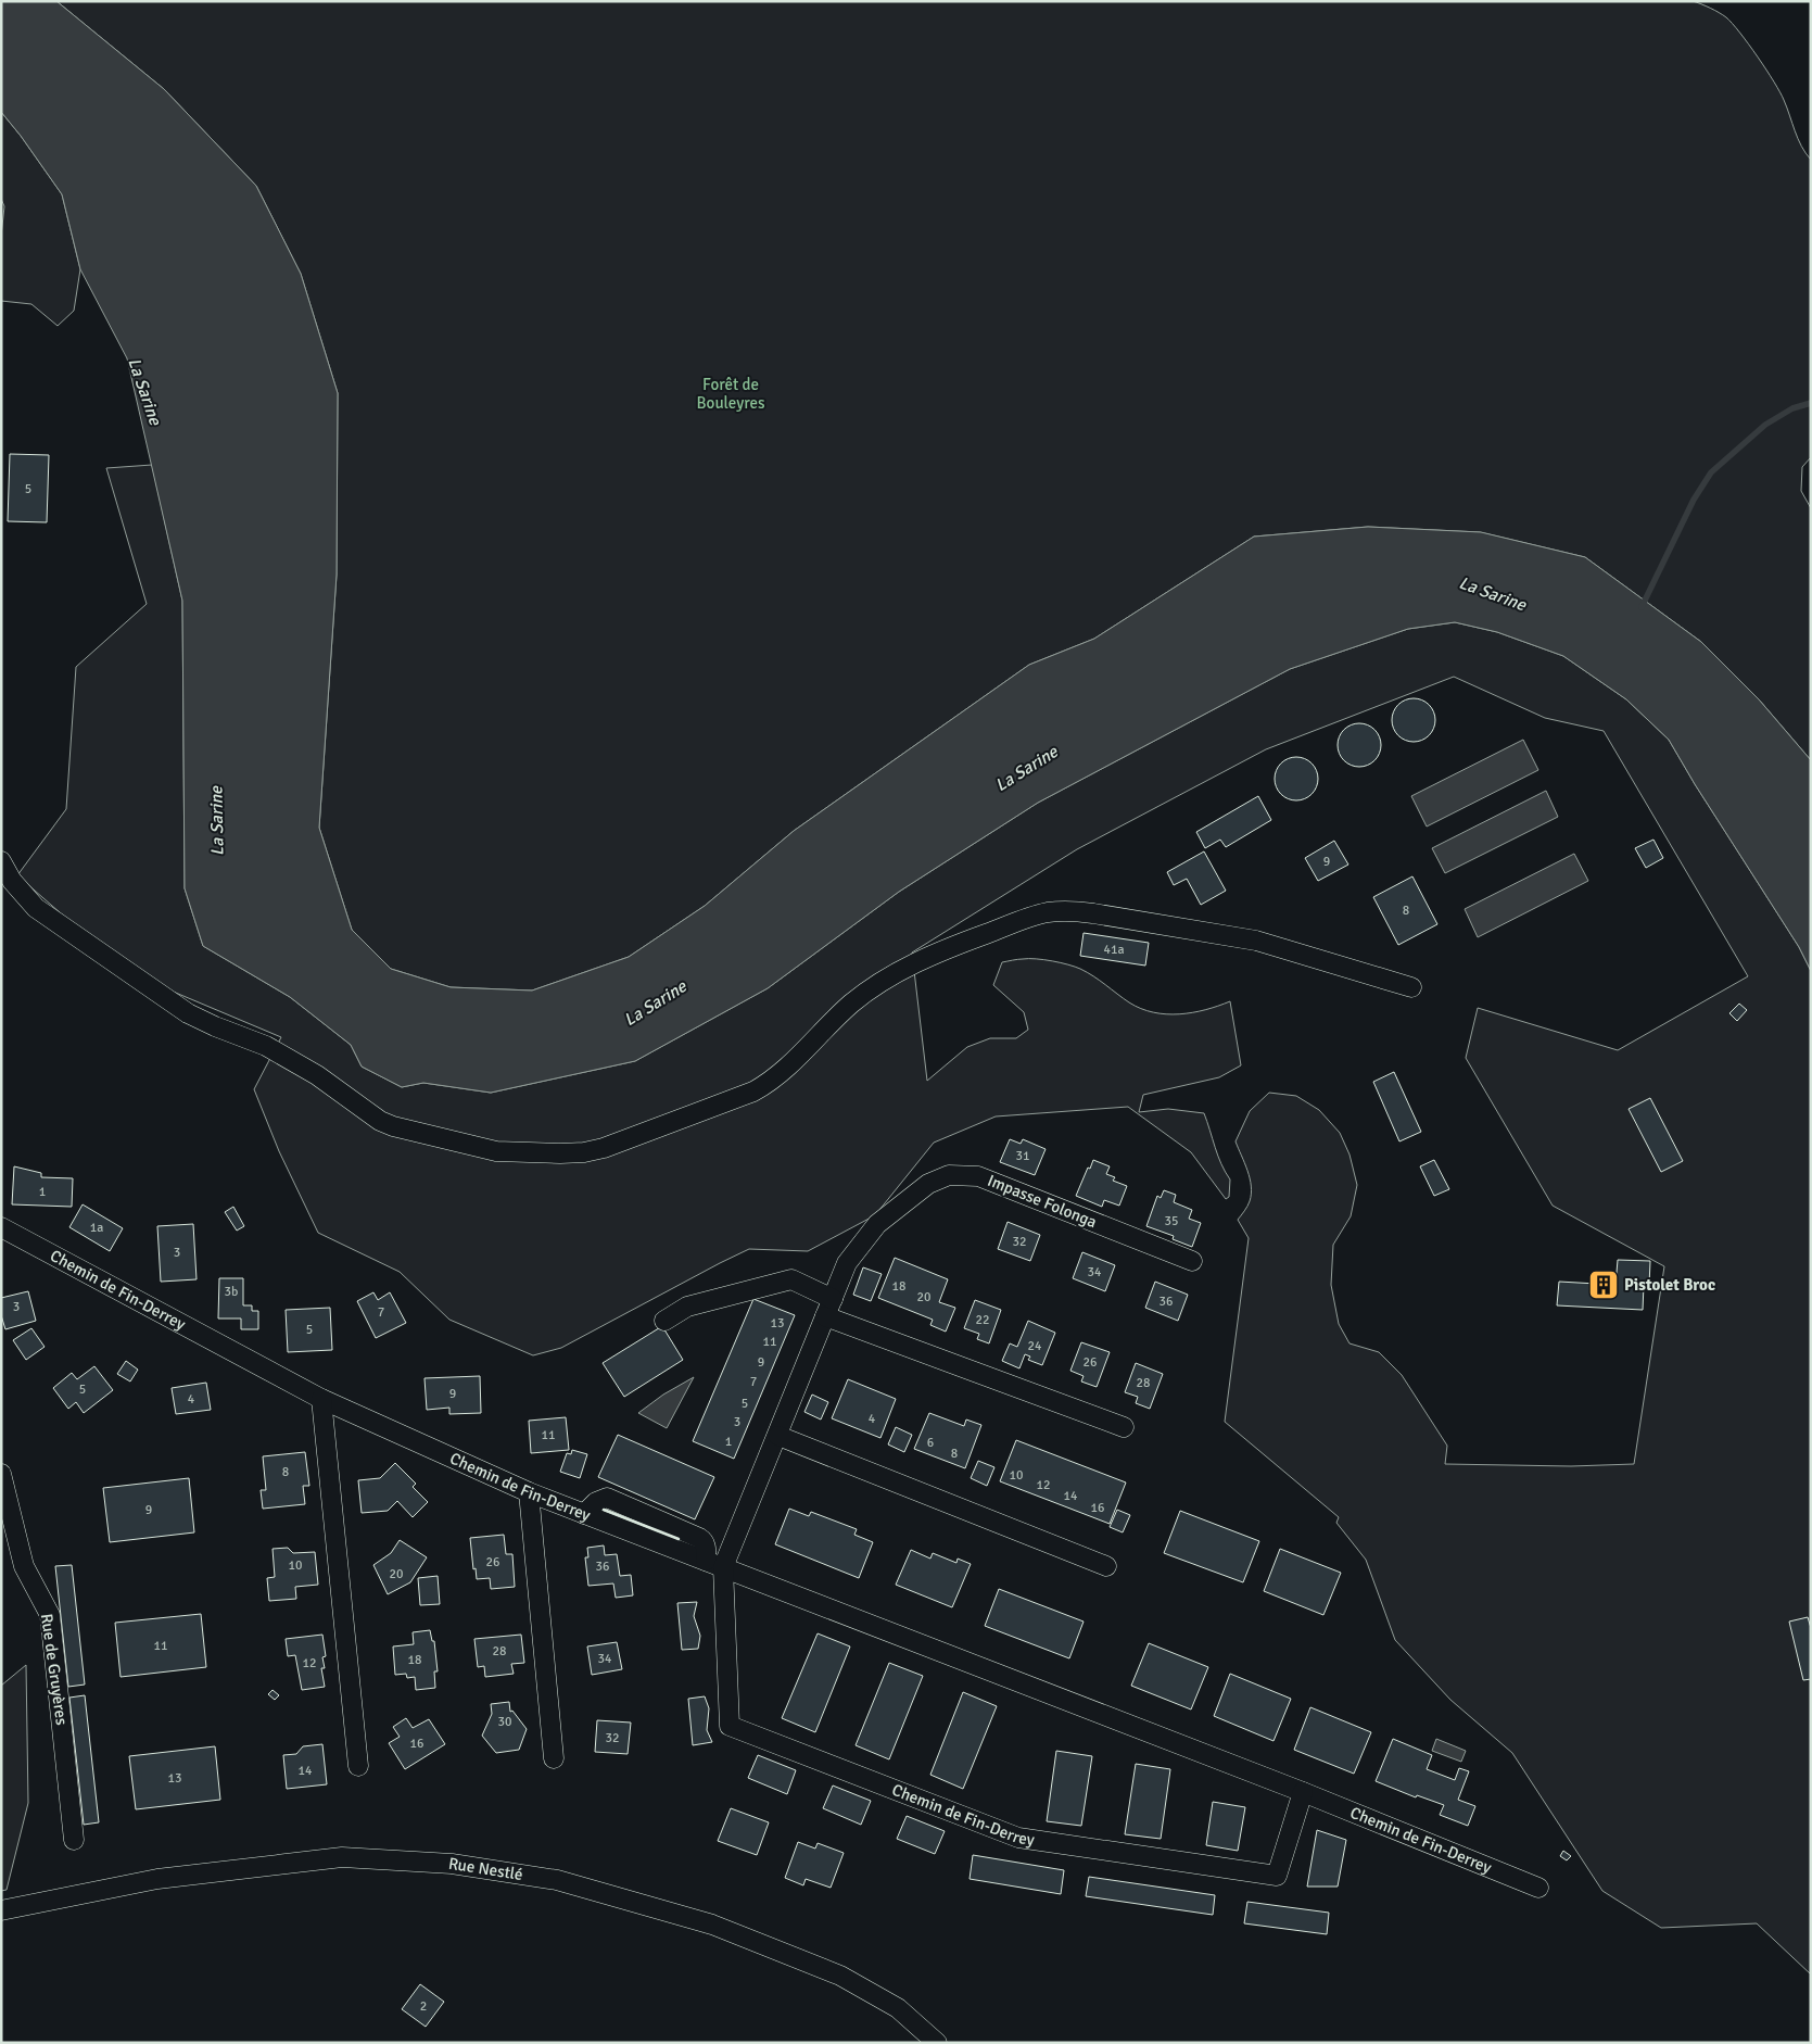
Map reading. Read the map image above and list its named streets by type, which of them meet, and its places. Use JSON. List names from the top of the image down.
{
  "streets": {
    "street": [
      "Impasse Folonga",
      "Chemin de Fin-Derrey",
      "Rue de Gruyères",
      "Rue Nestlé"
    ]
  },
  "crossings": [
    ["Impasse Folonga", "Chemin de Fin-Derrey"]
  ],
  "water": ["La Sarine"],
  "parks": ["Forêt de Bouleyres"],
  "places": {
    "building": ["Pistolet Broc"]
  },
  "house_numbers": [
    "5",
    "9",
    "8",
    "41a",
    "31",
    "1",
    "35",
    "1a",
    "32",
    "3",
    "34",
    "18",
    "3b",
    "20",
    "36",
    "3",
    "7",
    "22",
    "13",
    "5",
    "11",
    "24",
    "9",
    "26",
    "7",
    "28",
    "5",
    "9",
    "4",
    "5",
    "4",
    "3",
    "11",
    "1",
    "6",
    "8",
    "8",
    "10",
    "12",
    "14",
    "16",
    "9",
    "26",
    "10",
    "36",
    "20",
    "11",
    "28",
    "34",
    "18",
    "12",
    "30",
    "32",
    "16",
    "14",
    "13",
    "2"
  ]
}
